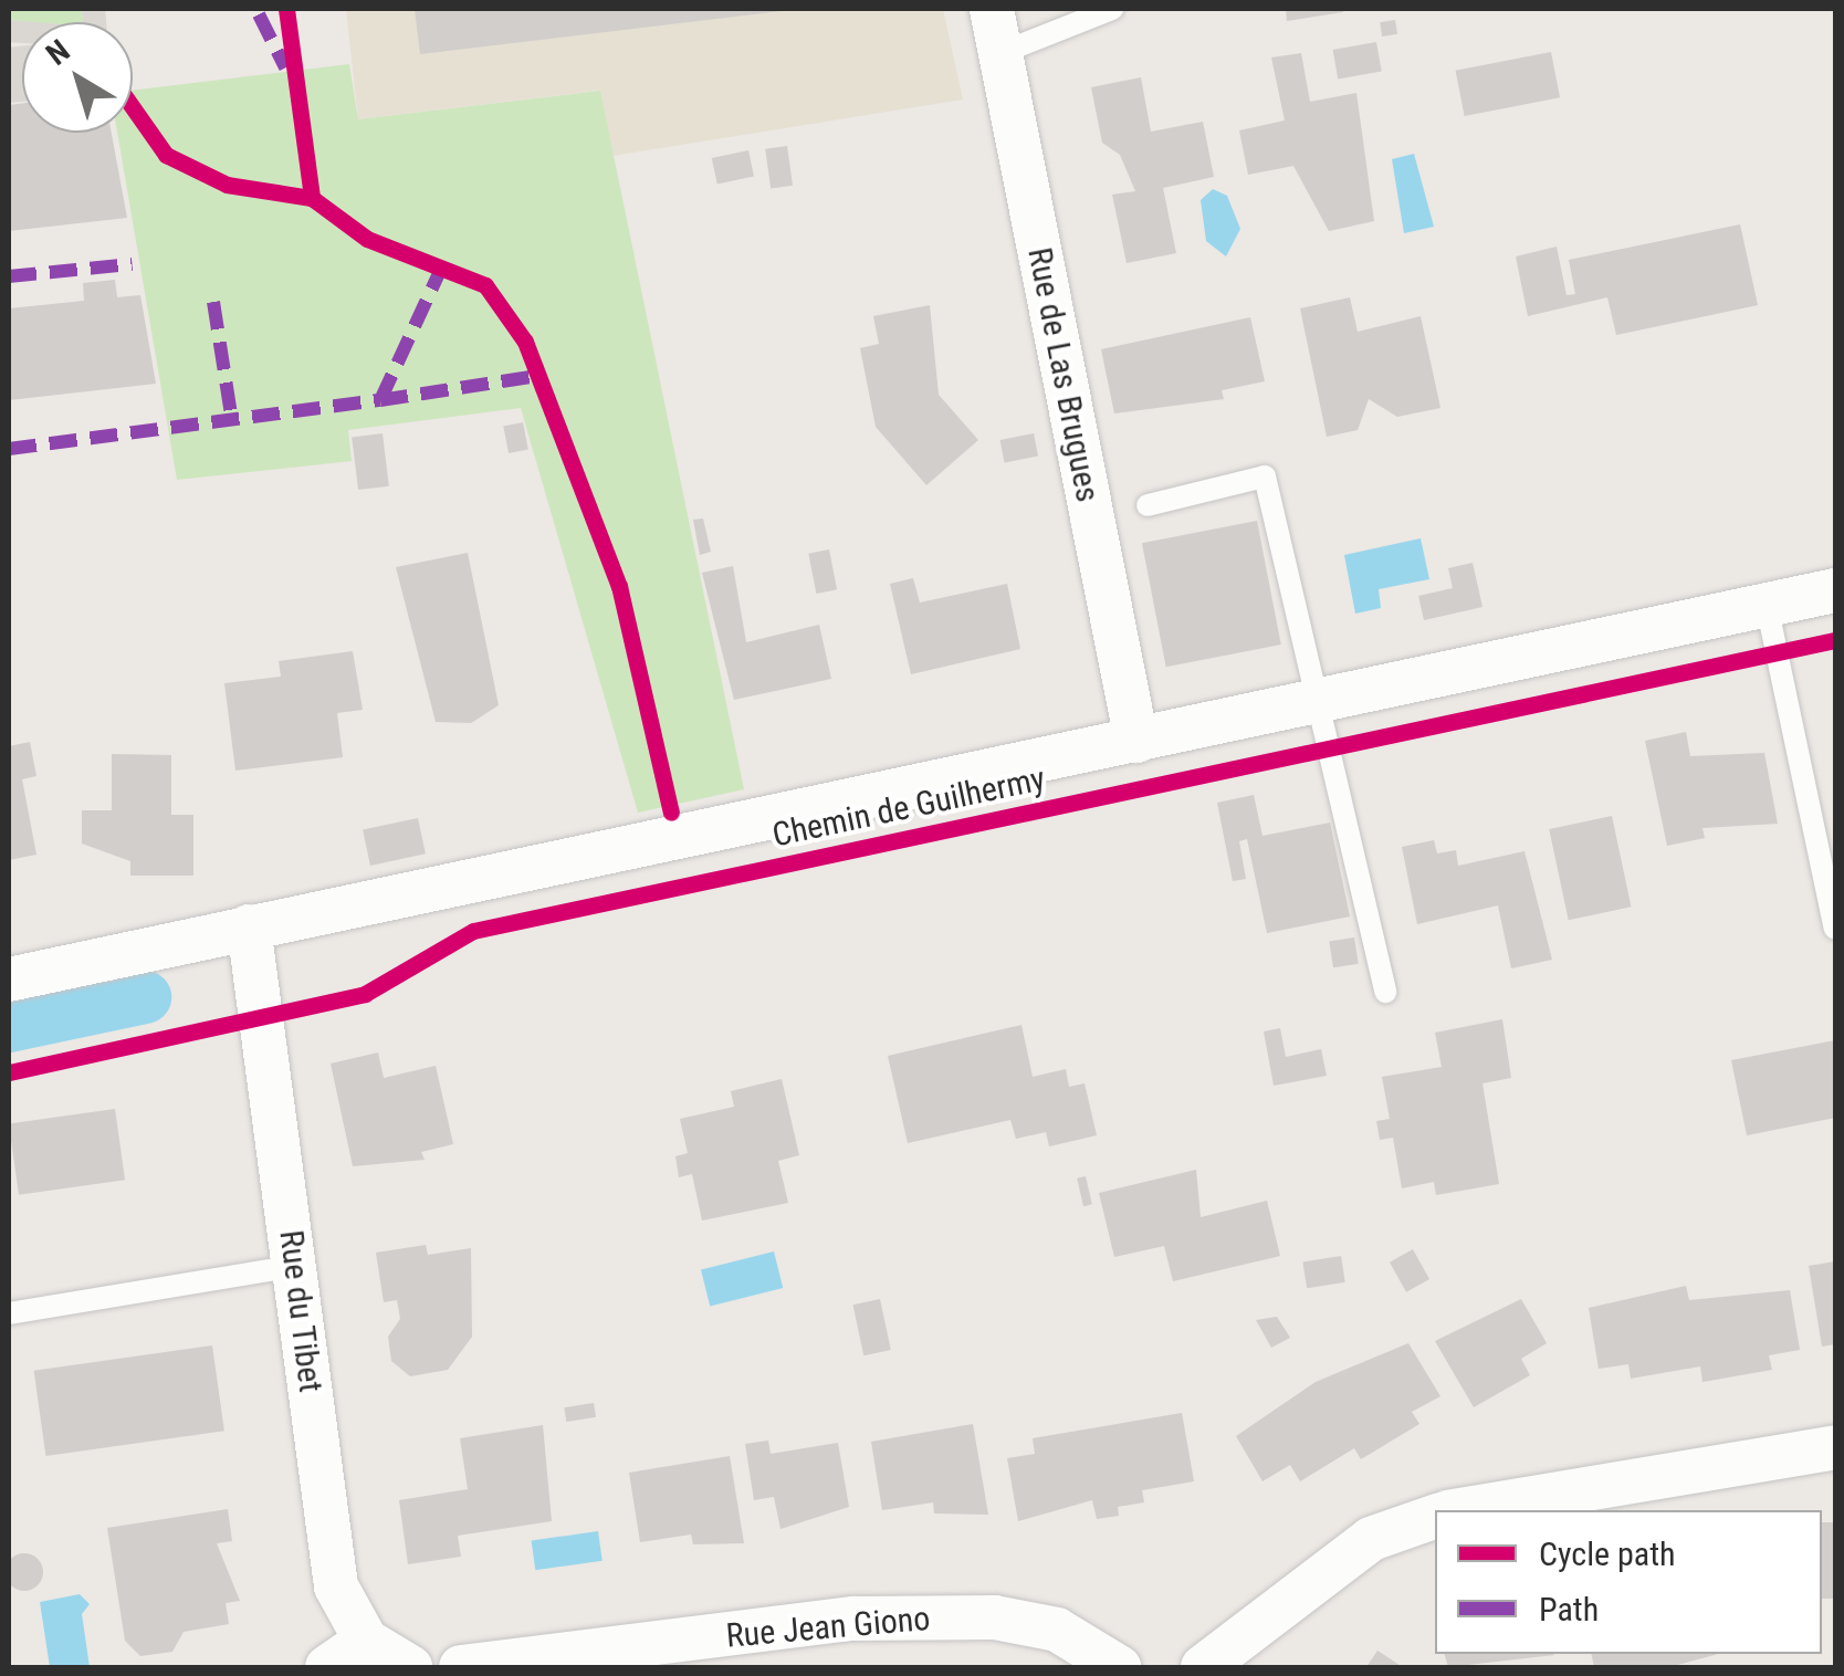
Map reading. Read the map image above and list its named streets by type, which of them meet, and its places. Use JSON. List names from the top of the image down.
{
  "streets": {
    "street": [
      "Rue de Las Brugues",
      "Chemin de Guilhermy",
      "Rue du Tibet",
      "Rue Jean Giono"
    ]
  },
  "crossings": [
    ["Rue de Las Brugues", "Chemin de Guilhermy"],
    ["Chemin de Guilhermy", "Rue du Tibet"]
  ],
  "legend": ["Cycle path", "Path"],
  "north": "top left"
}
